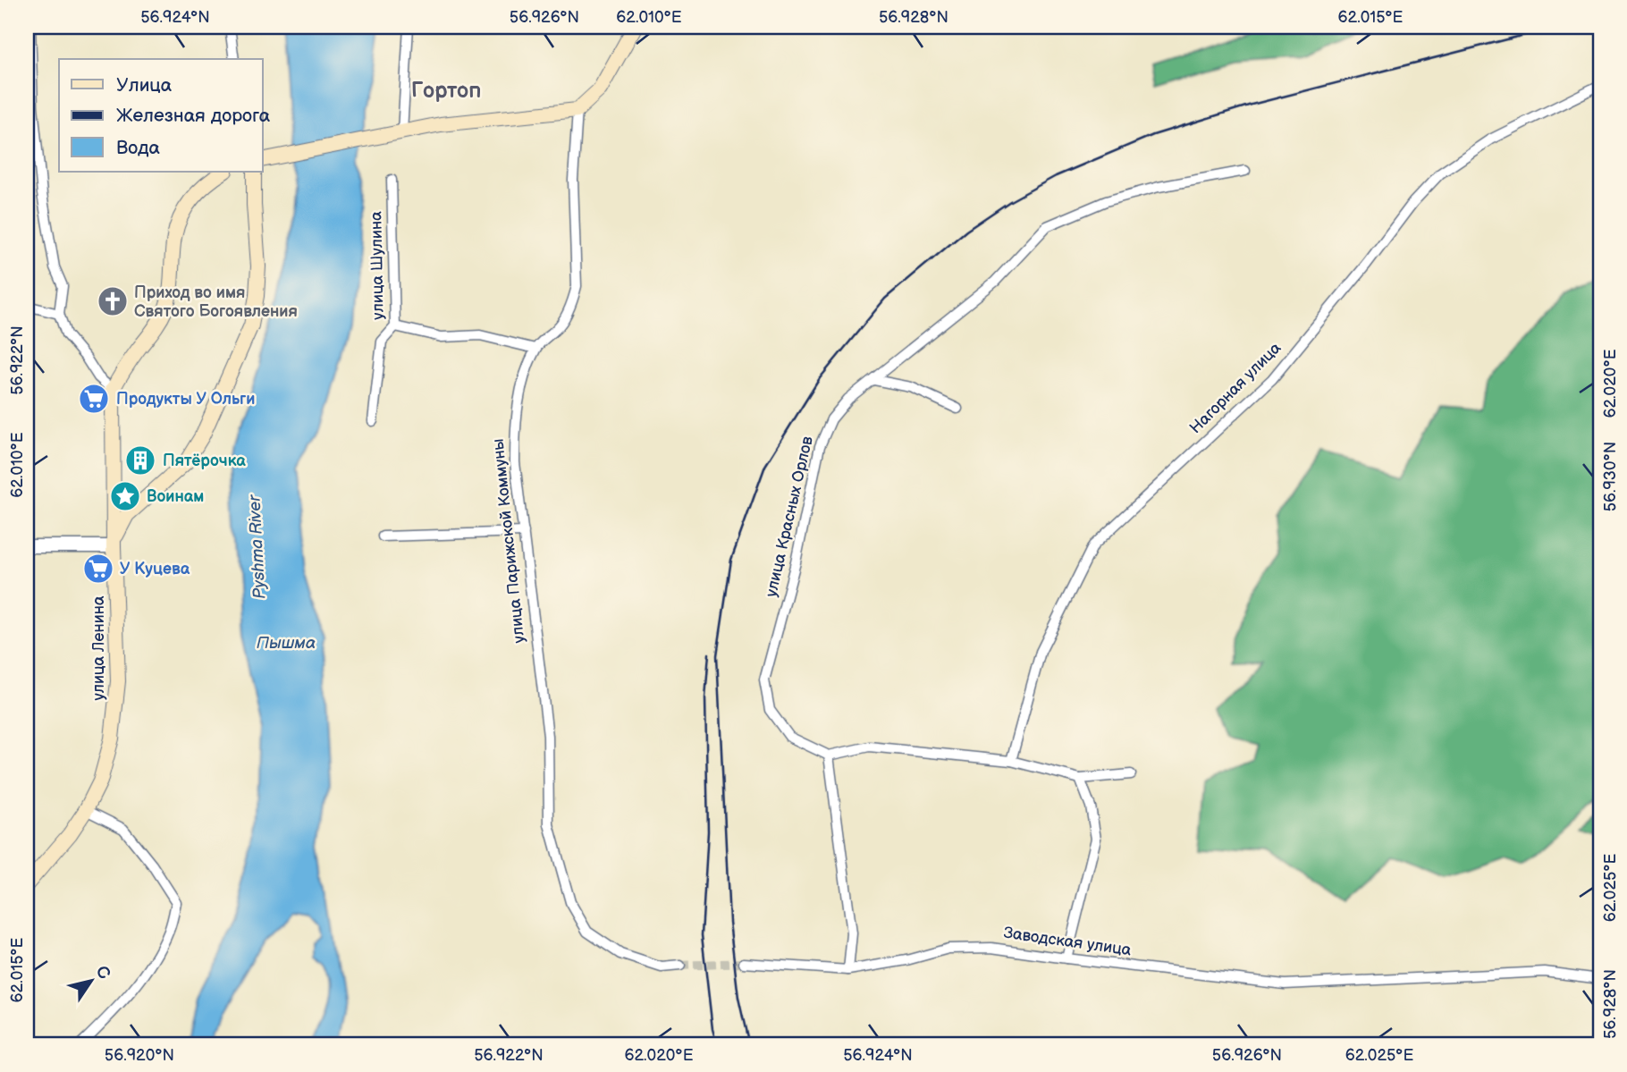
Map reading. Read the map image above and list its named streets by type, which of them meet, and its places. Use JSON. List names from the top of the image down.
{
  "streets": {
    "main road": ["улица Ленина"],
    "street": [
      "улица Шулина",
      "Нагорная улица",
      "улица Красных Орлов",
      "улица Парижской Коммуны",
      "Заводская улица"
    ]
  },
  "districts": ["Гортоп"],
  "water": ["Pyshma River", "Пышма"],
  "places": {
    "church": ["Приход во имя Святого Богоявления"],
    "supermarket": ["Продукты У Ольги", "У Куцева"],
    "building": ["Пятёрочка"],
    "place": ["Воинам"]
  },
  "legend": ["Улица", "Железная дорога", "Вода"],
  "north": "top right",
  "coordinates": [
    "56.924°N",
    "56.926°N",
    "62.010°E",
    "56.928°N",
    "62.015°E",
    "56.922°N",
    "62.020°E",
    "56.930°N",
    "62.025°E",
    "56.920°N"
  ]
}
